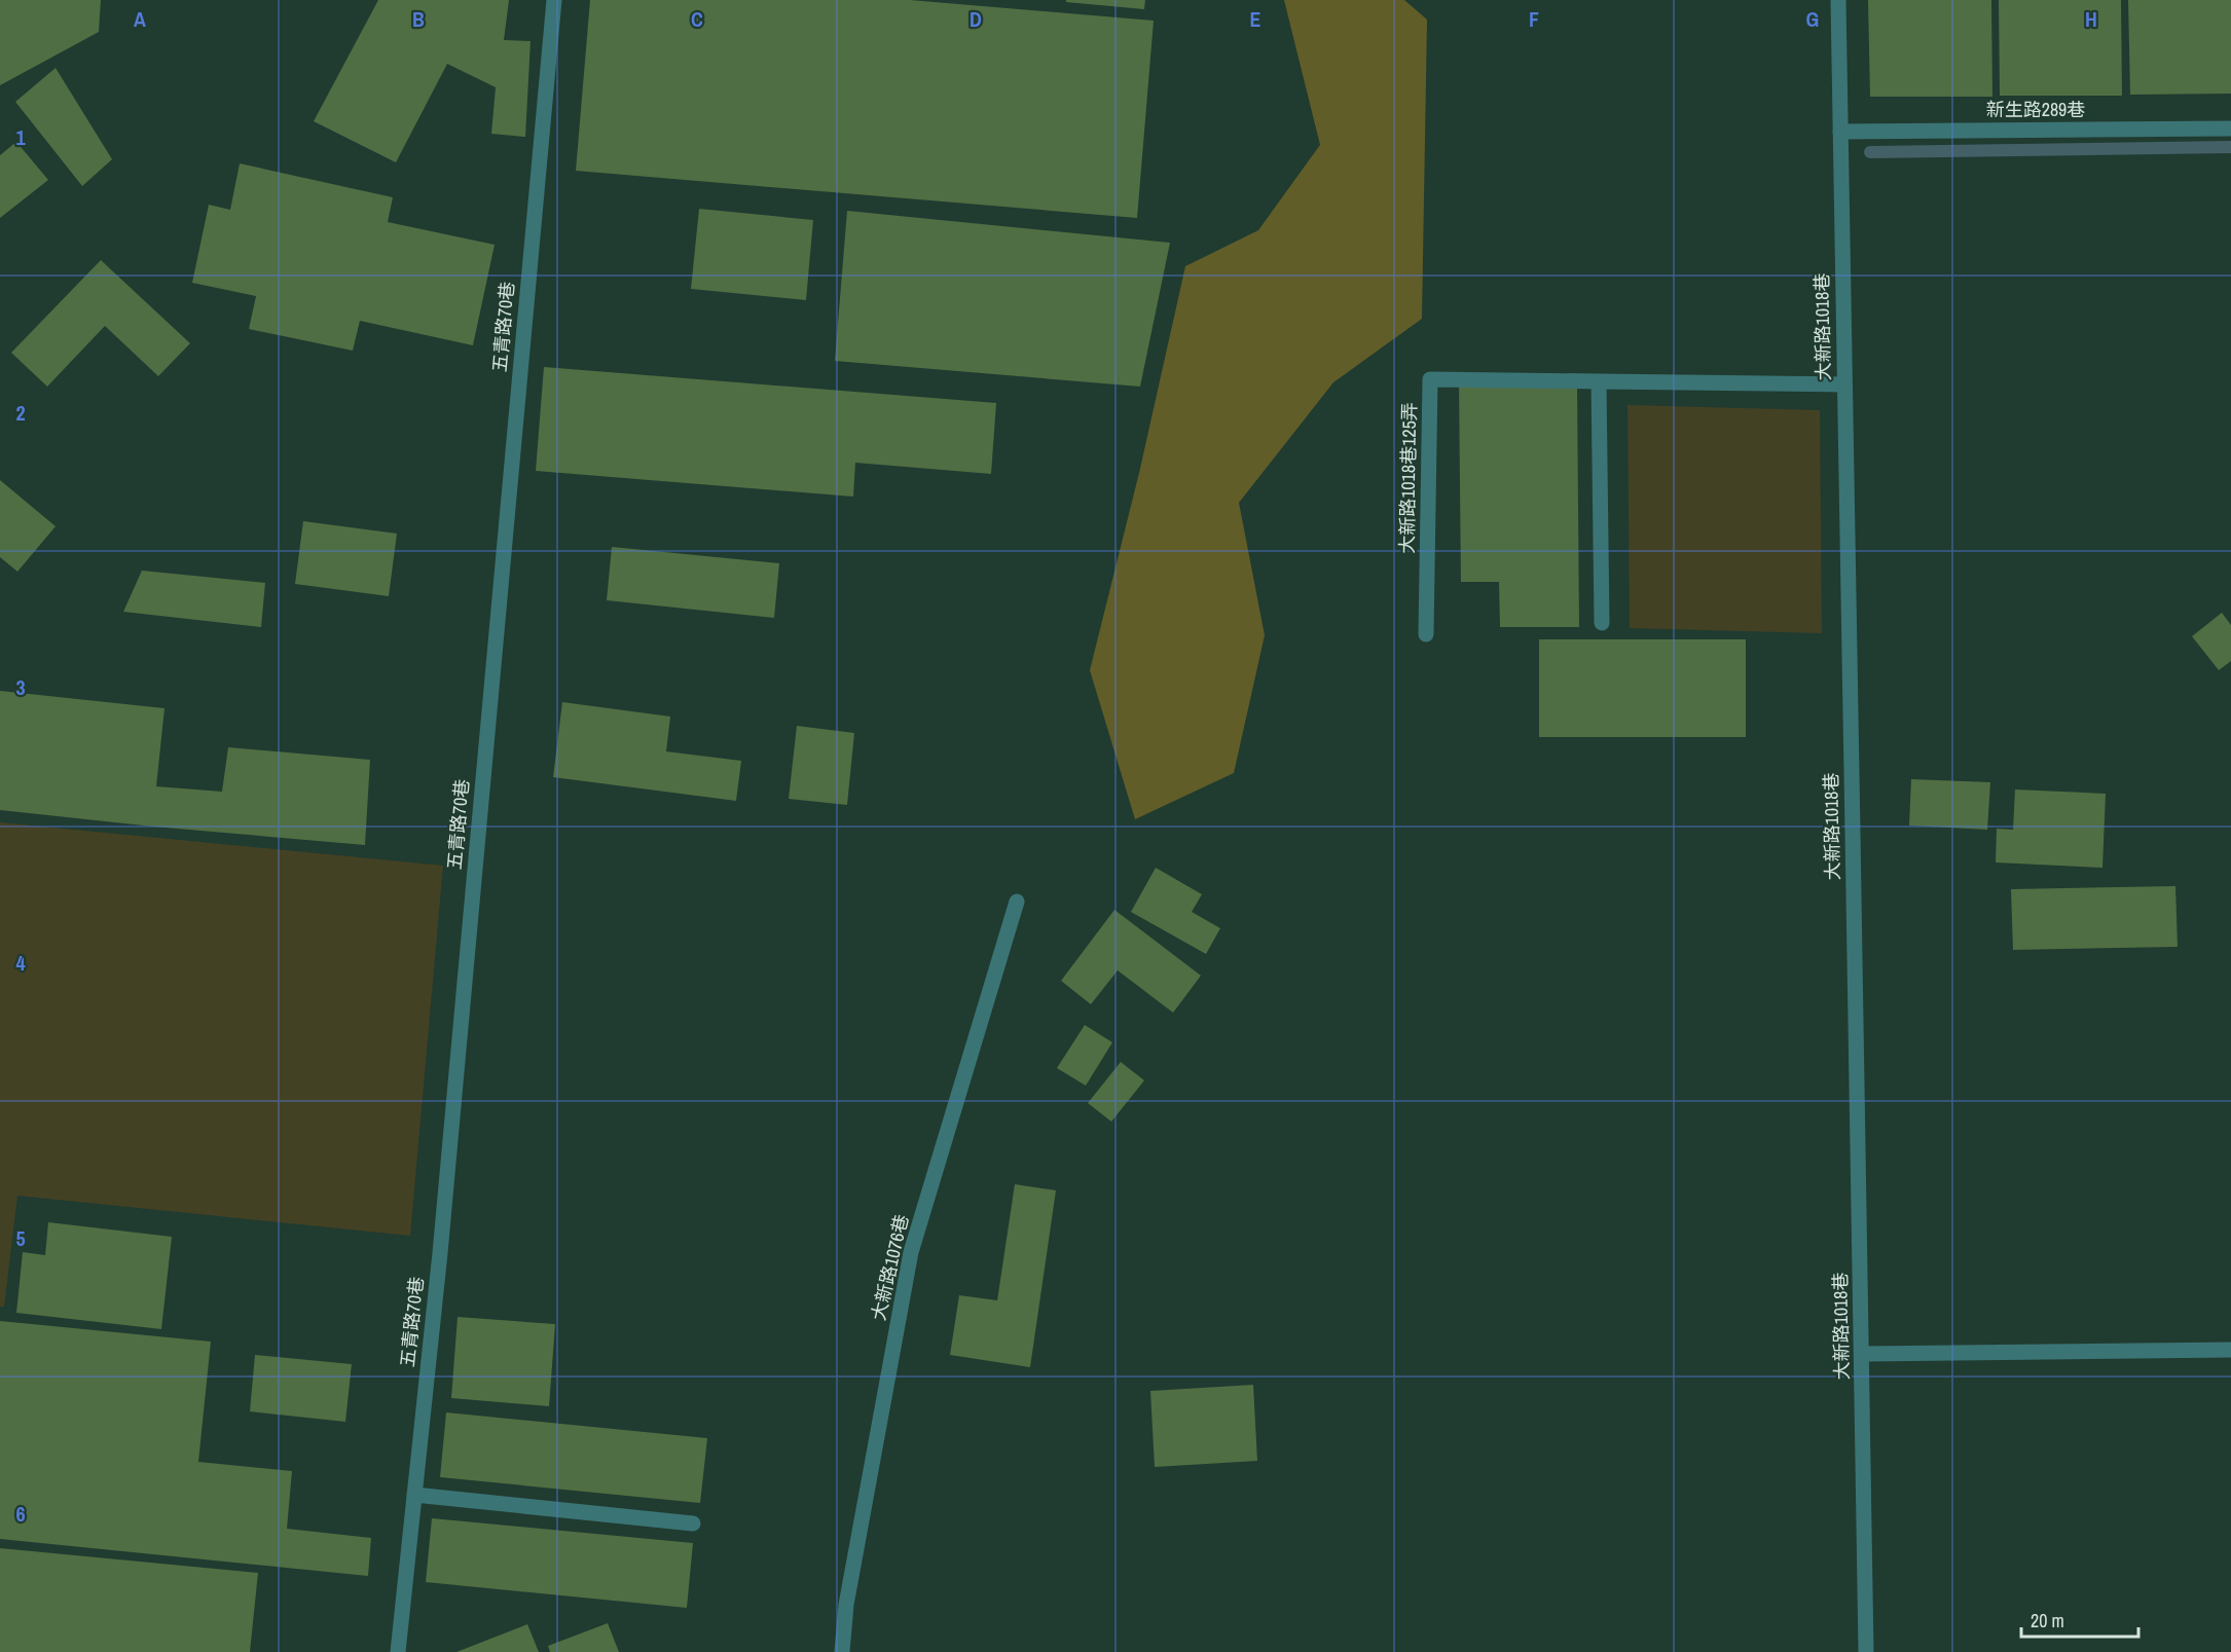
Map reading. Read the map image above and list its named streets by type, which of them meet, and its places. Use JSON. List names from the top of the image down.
{
  "streets": {
    "street": [
      "新生路289巷",
      "五青路70巷",
      "大新路1018巷",
      "大新路1018巷125弄",
      "大新路1076巷"
    ]
  },
  "crossings": [
    ["新生路289巷", "大新路1018巷"],
    ["大新路1018巷", "大新路1018巷125弄"]
  ],
  "scale_bar": "20 m",
  "grid": {
    "columns": [
      "A",
      "B",
      "C",
      "D",
      "E",
      "F",
      "G",
      "H"
    ],
    "rows": [
      "1",
      "2",
      "3",
      "4",
      "5",
      "6"
    ]
  }
}
